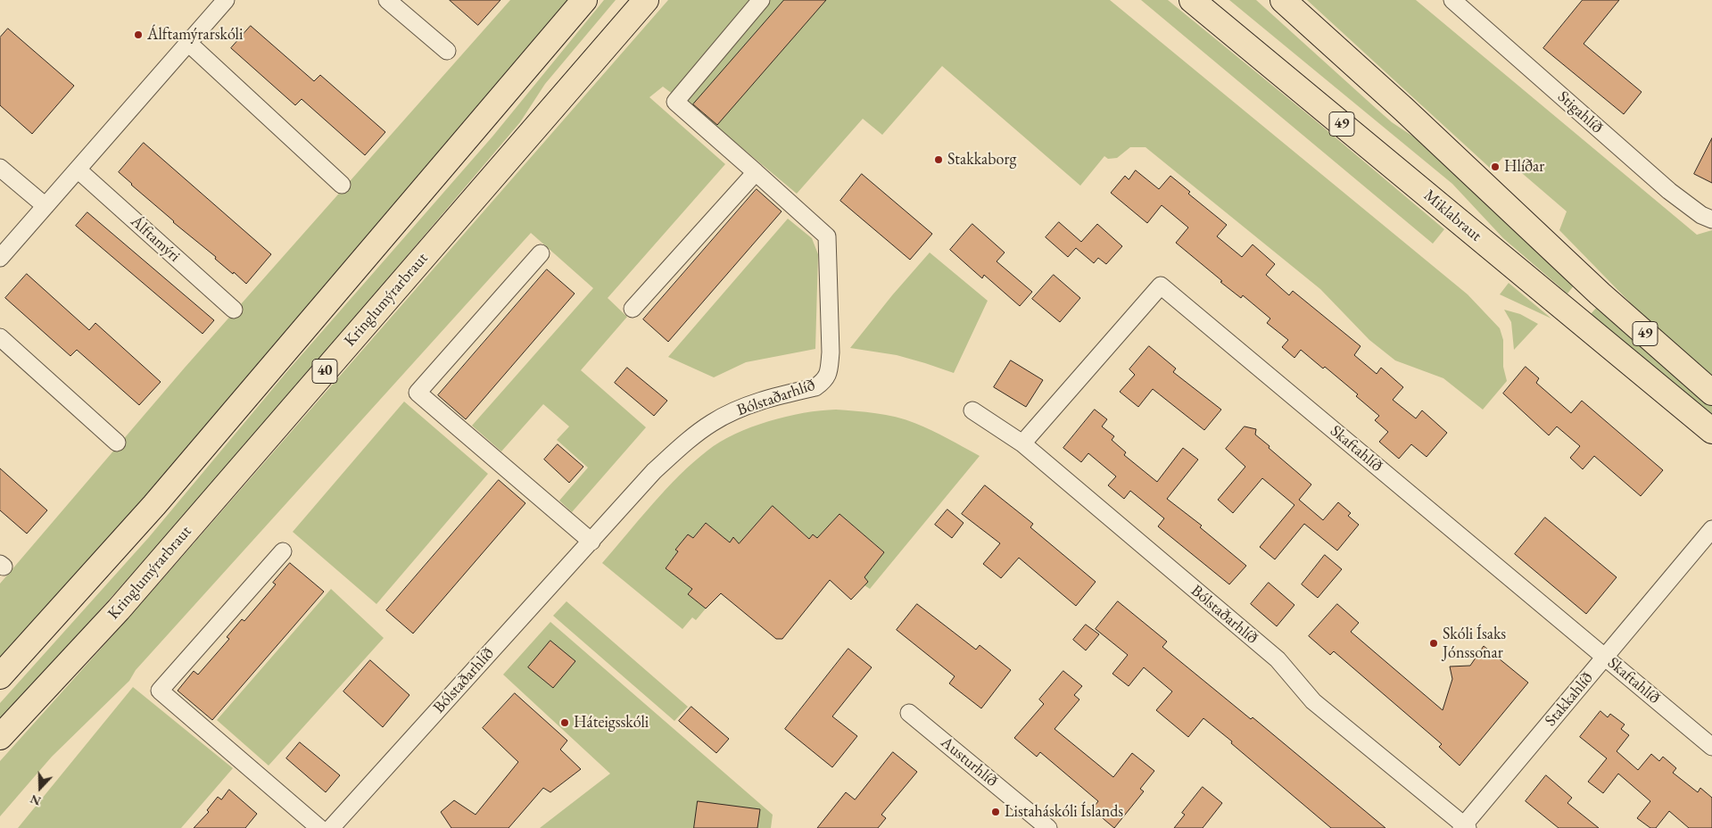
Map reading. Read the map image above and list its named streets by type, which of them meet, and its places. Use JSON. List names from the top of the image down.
{
  "streets": {
    "main road": [
      "49",
      "Miklabraut",
      "Kringlumýrarbraut",
      "40"
    ],
    "street": [
      "Stigahlíð",
      "Álftamýri",
      "Bólstaðarhlíð",
      "Skaftahlíð",
      "Stakkahlíð",
      "Austurhlíð"
    ]
  },
  "crossings": [
    ["Bólstaðarhlíð", "Skaftahlíð"],
    ["Bólstaðarhlíð", "Stakkahlíð"],
    ["Skaftahlíð", "Stakkahlíð"]
  ],
  "places": [
    "Álftamýrarskóli",
    "Stakkaborg",
    "Hlíðar",
    "Skóli Ísaks Jónssonar",
    "Háteigsskóli",
    "Listaháskóli Íslands"
  ],
  "north": "bottom"
}
